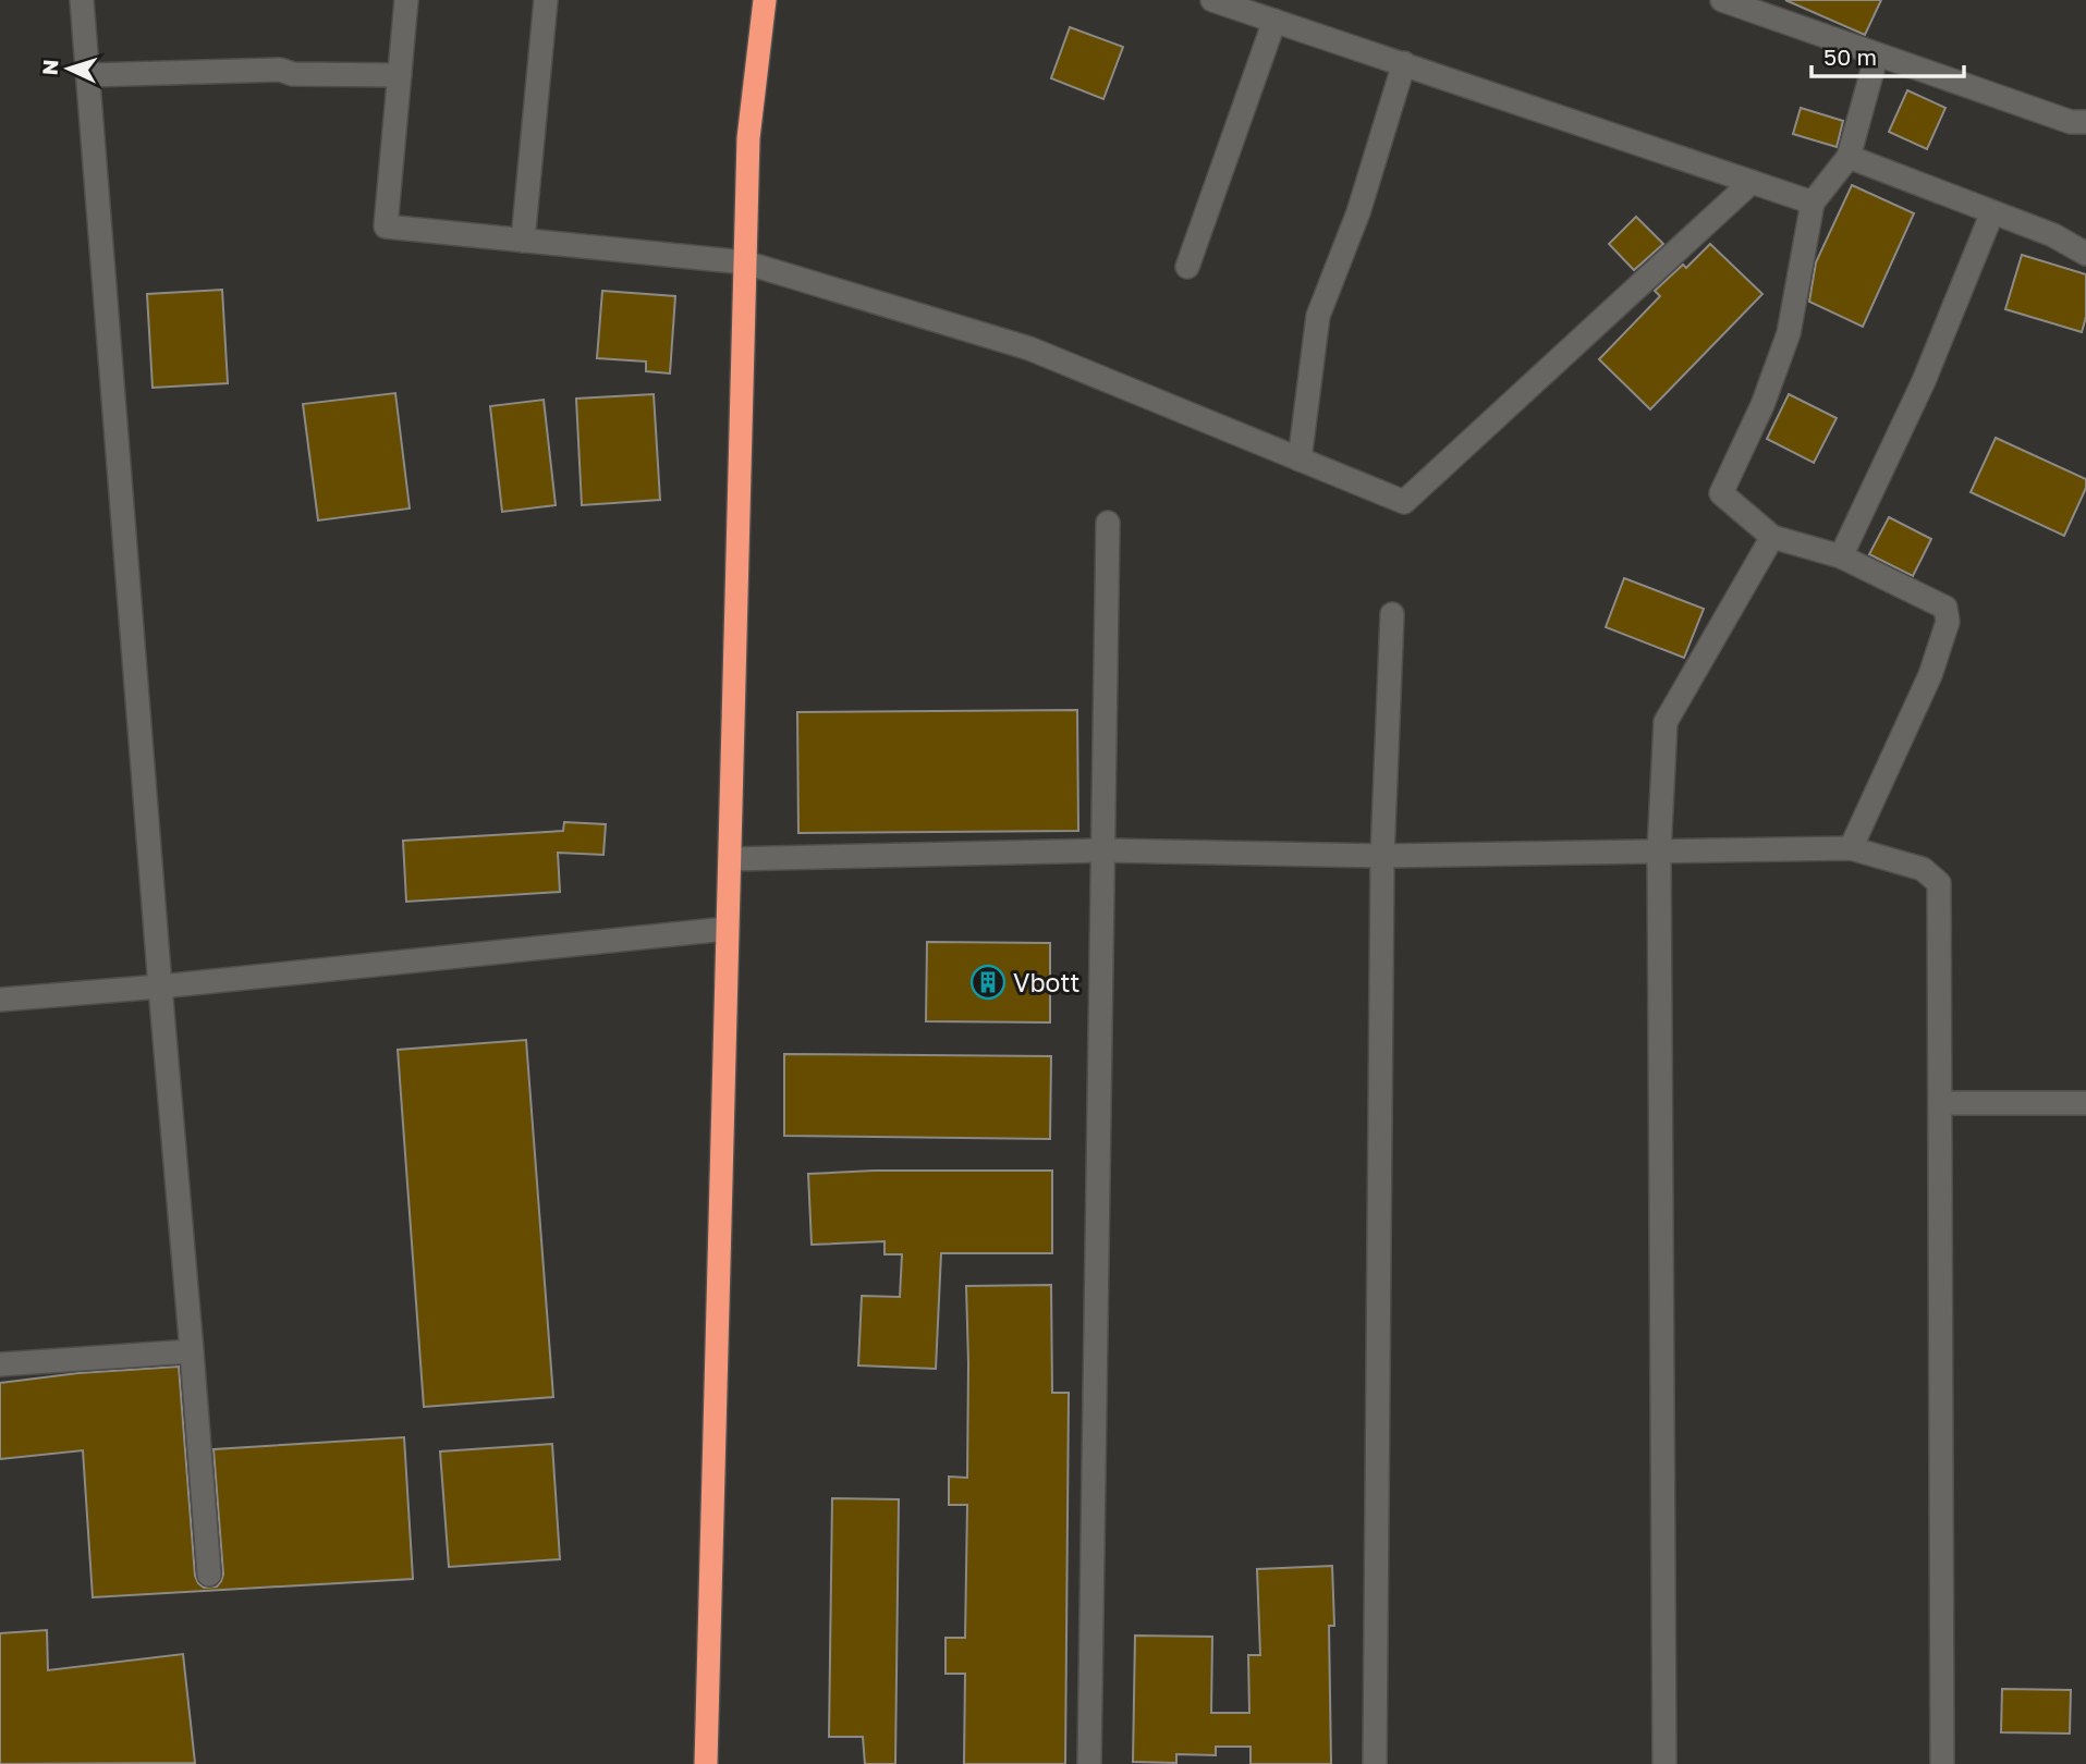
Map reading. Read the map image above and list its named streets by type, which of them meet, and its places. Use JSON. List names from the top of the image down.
{
  "places": {
    "building": ["Vbott"]
  },
  "scale_bar": "50 m",
  "north": "left"
}
